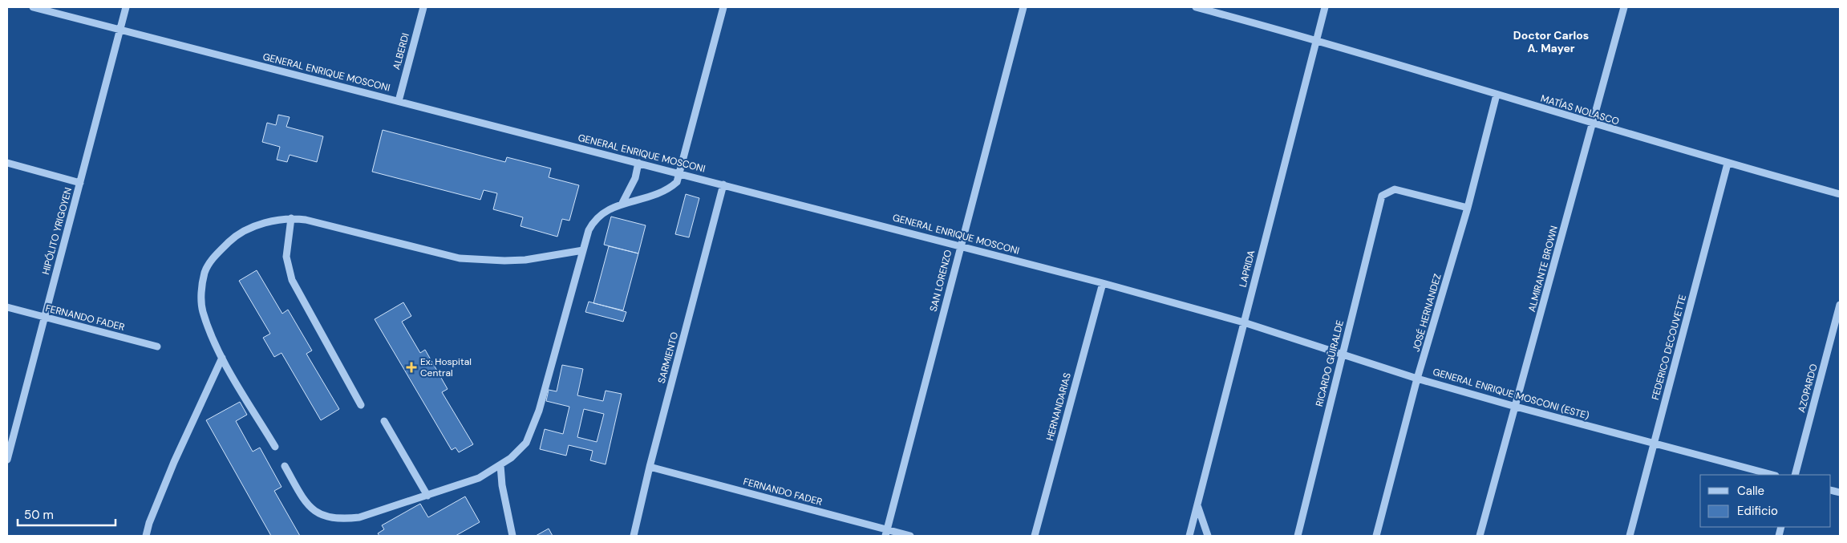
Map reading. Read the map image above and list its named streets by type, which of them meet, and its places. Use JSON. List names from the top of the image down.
{
  "streets": {
    "street": [
      "ALBERDI",
      "GENERAL ENRIQUE MOSCONI",
      "MATÍAS NOLASCO",
      "HIPÓLITO YRIGOYEN",
      "LAPRIDA",
      "ALMIRANTE BROWN",
      "SAN LORENZO",
      "JOSÉ HERNANDEZ",
      "FERNANDO FADER",
      "FEDERICO DECOUVETTE",
      "SARMIENTO",
      "RICARDO GÜIRALDE",
      "AZOPARDO",
      "GENERAL ENRIQUE MOSCONI (ESTE)",
      "HERNANDARIAS"
    ]
  },
  "crossings": [
    ["ALBERDI", "GENERAL ENRIQUE MOSCONI"],
    ["GENERAL ENRIQUE MOSCONI", "HIPÓLITO YRIGOYEN"],
    ["GENERAL ENRIQUE MOSCONI", "LAPRIDA"],
    ["GENERAL ENRIQUE MOSCONI", "SAN LORENZO"],
    ["GENERAL ENRIQUE MOSCONI", "SARMIENTO"],
    ["GENERAL ENRIQUE MOSCONI", "GENERAL ENRIQUE MOSCONI (ESTE)"],
    ["GENERAL ENRIQUE MOSCONI", "HERNANDARIAS"],
    ["MATÍAS NOLASCO", "LAPRIDA"],
    ["MATÍAS NOLASCO", "ALMIRANTE BROWN"],
    ["MATÍAS NOLASCO", "JOSÉ HERNANDEZ"],
    ["MATÍAS NOLASCO", "FEDERICO DECOUVETTE"],
    ["HIPÓLITO YRIGOYEN", "FERNANDO FADER"],
    ["LAPRIDA", "GENERAL ENRIQUE MOSCONI (ESTE)"],
    ["ALMIRANTE BROWN", "GENERAL ENRIQUE MOSCONI (ESTE)"],
    ["SAN LORENZO", "FERNANDO FADER"],
    ["JOSÉ HERNANDEZ", "RICARDO GÜIRALDE"],
    ["JOSÉ HERNANDEZ", "GENERAL ENRIQUE MOSCONI (ESTE)"],
    ["FERNANDO FADER", "SARMIENTO"],
    ["FEDERICO DECOUVETTE", "GENERAL ENRIQUE MOSCONI (ESTE)"],
    ["RICARDO GÜIRALDE", "GENERAL ENRIQUE MOSCONI (ESTE)"]
  ],
  "districts": ["Doctor Carlos A. Mayer"],
  "places": {
    "health": ["Ex. Hospital Central"]
  },
  "legend": ["Calle", "Edificio"],
  "scale_bar": "50 m"
}
